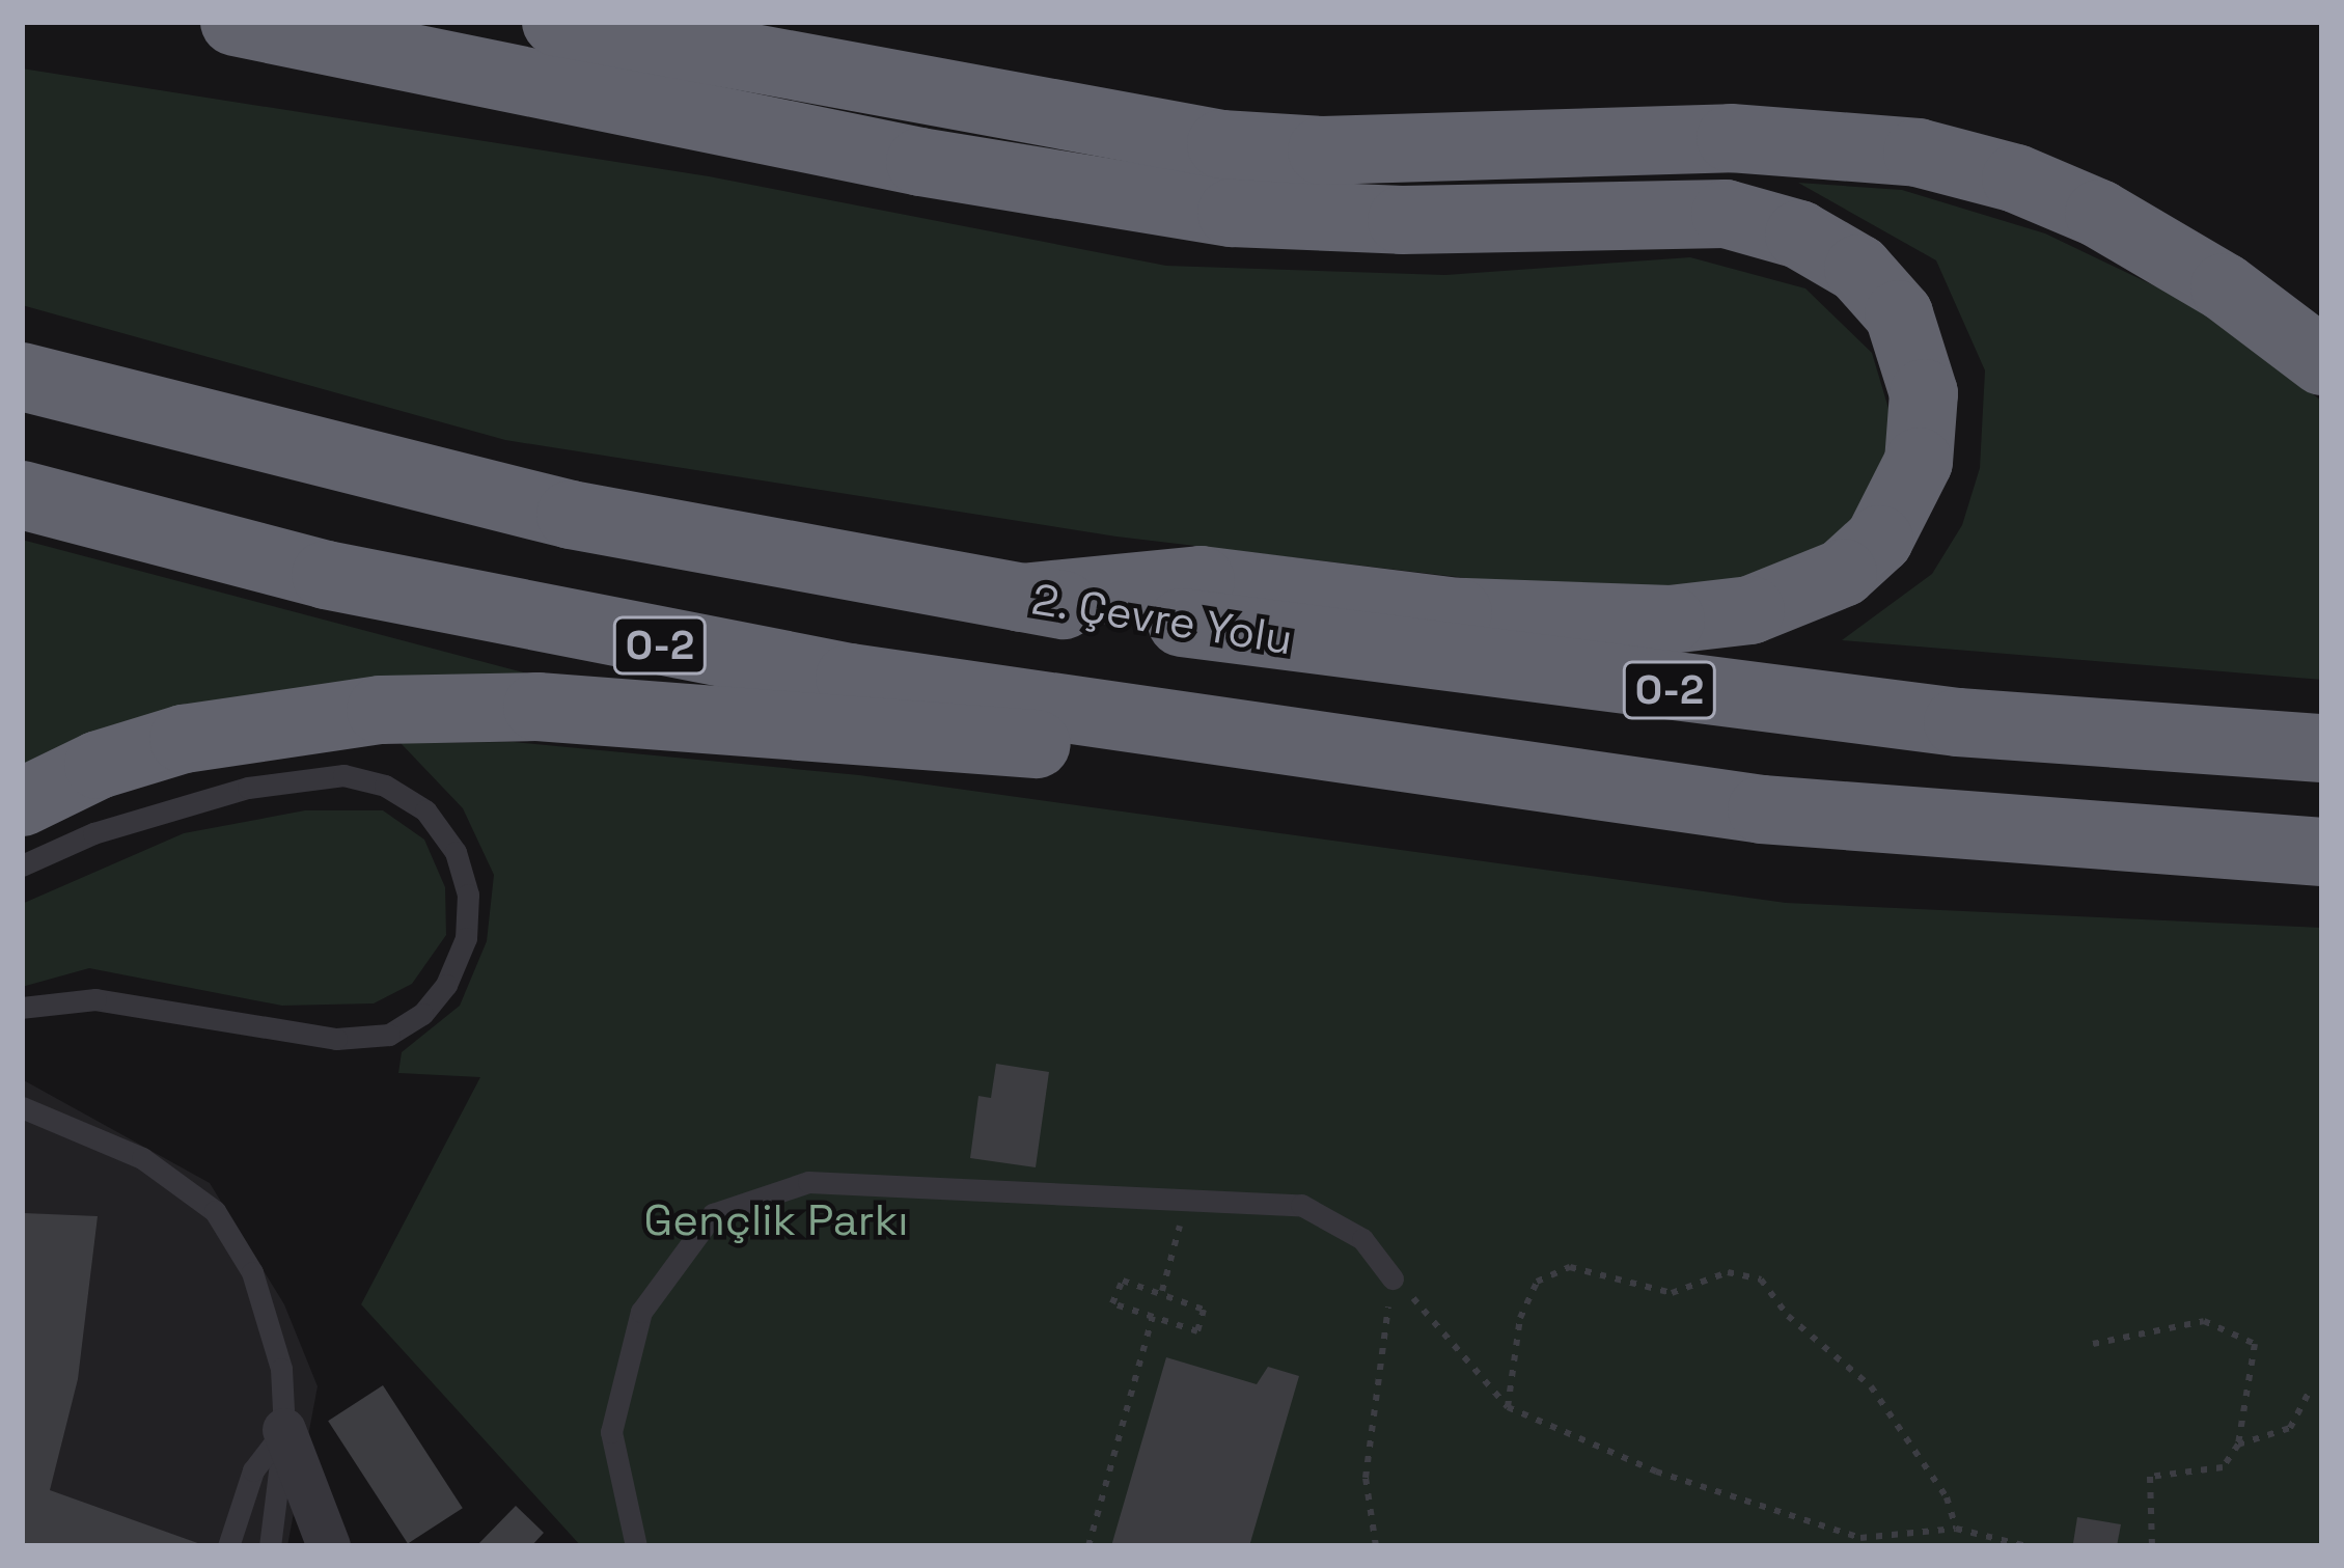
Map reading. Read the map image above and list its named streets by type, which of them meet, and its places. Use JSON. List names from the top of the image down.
{
  "streets": {
    "highway": ["2. Çevre Yolu", "O-2"]
  },
  "parks": ["Gençlik Parkı"]
}
